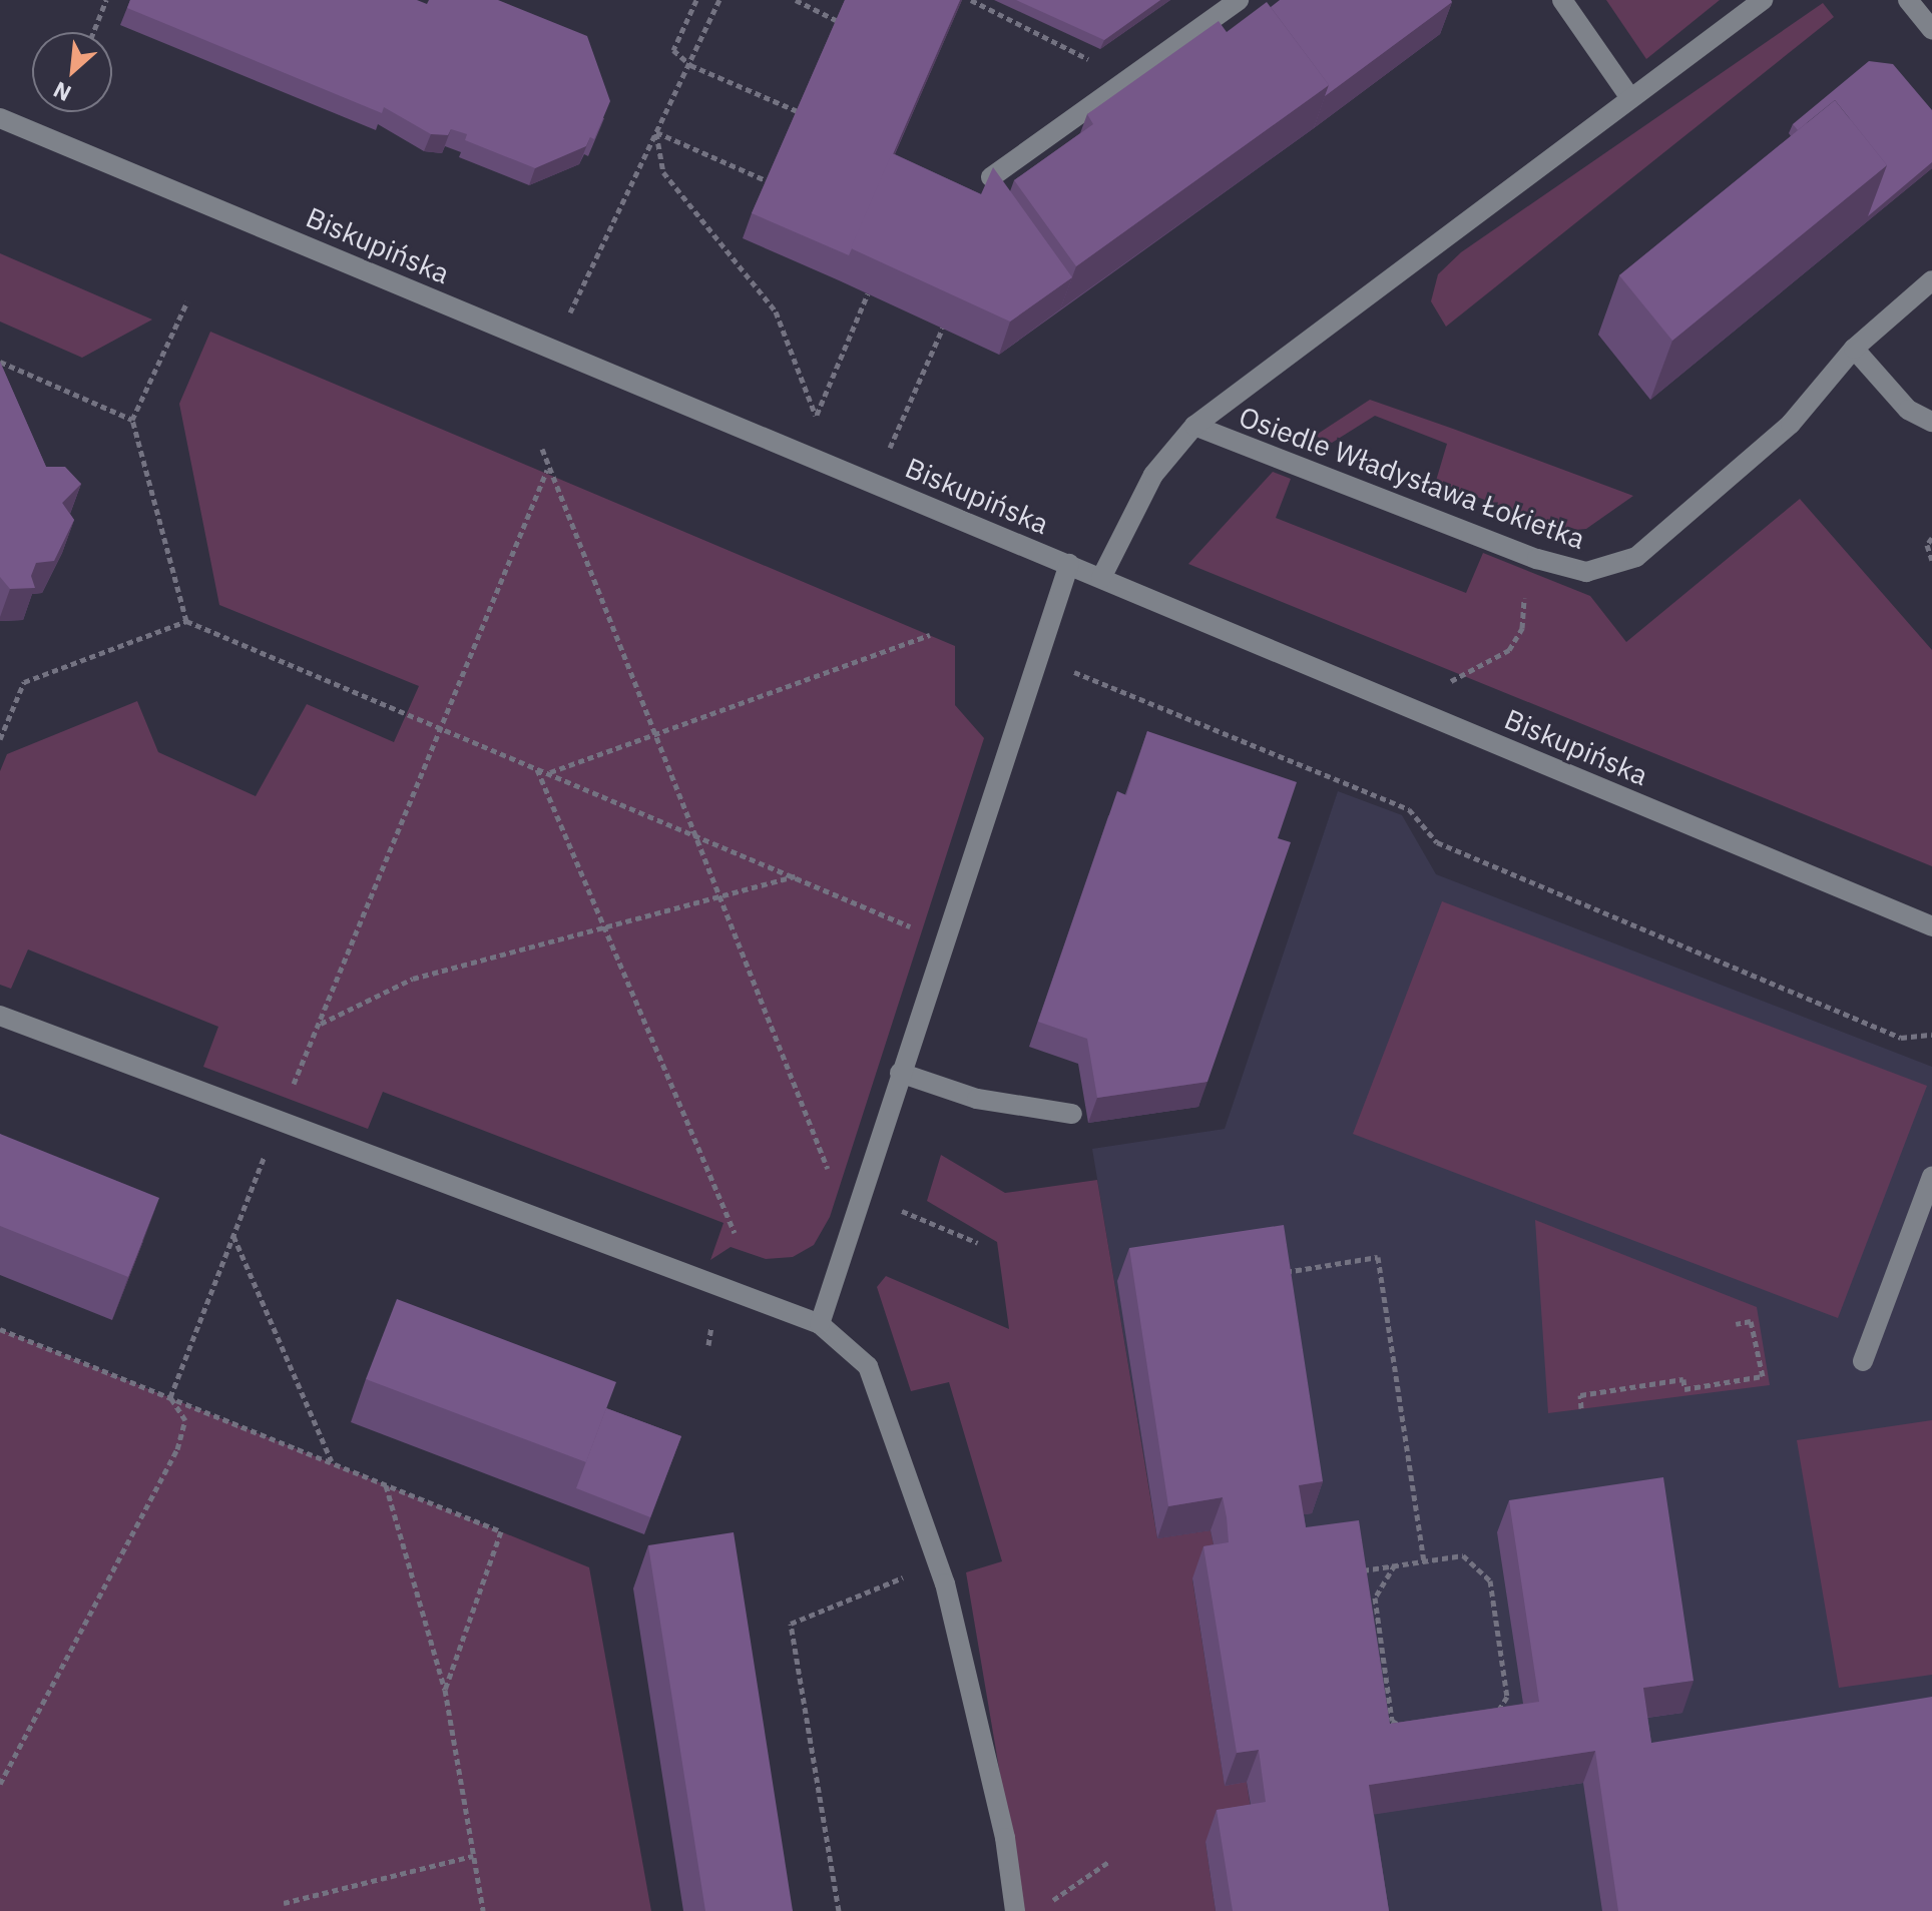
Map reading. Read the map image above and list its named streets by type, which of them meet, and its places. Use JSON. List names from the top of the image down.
{
  "streets": {
    "street": ["Biskupińska", "Osiedle Władysława Łokietka"]
  },
  "crossings": [
    ["Biskupińska", "Osiedle Władysława Łokietka"]
  ],
  "north": "bottom left"
}
